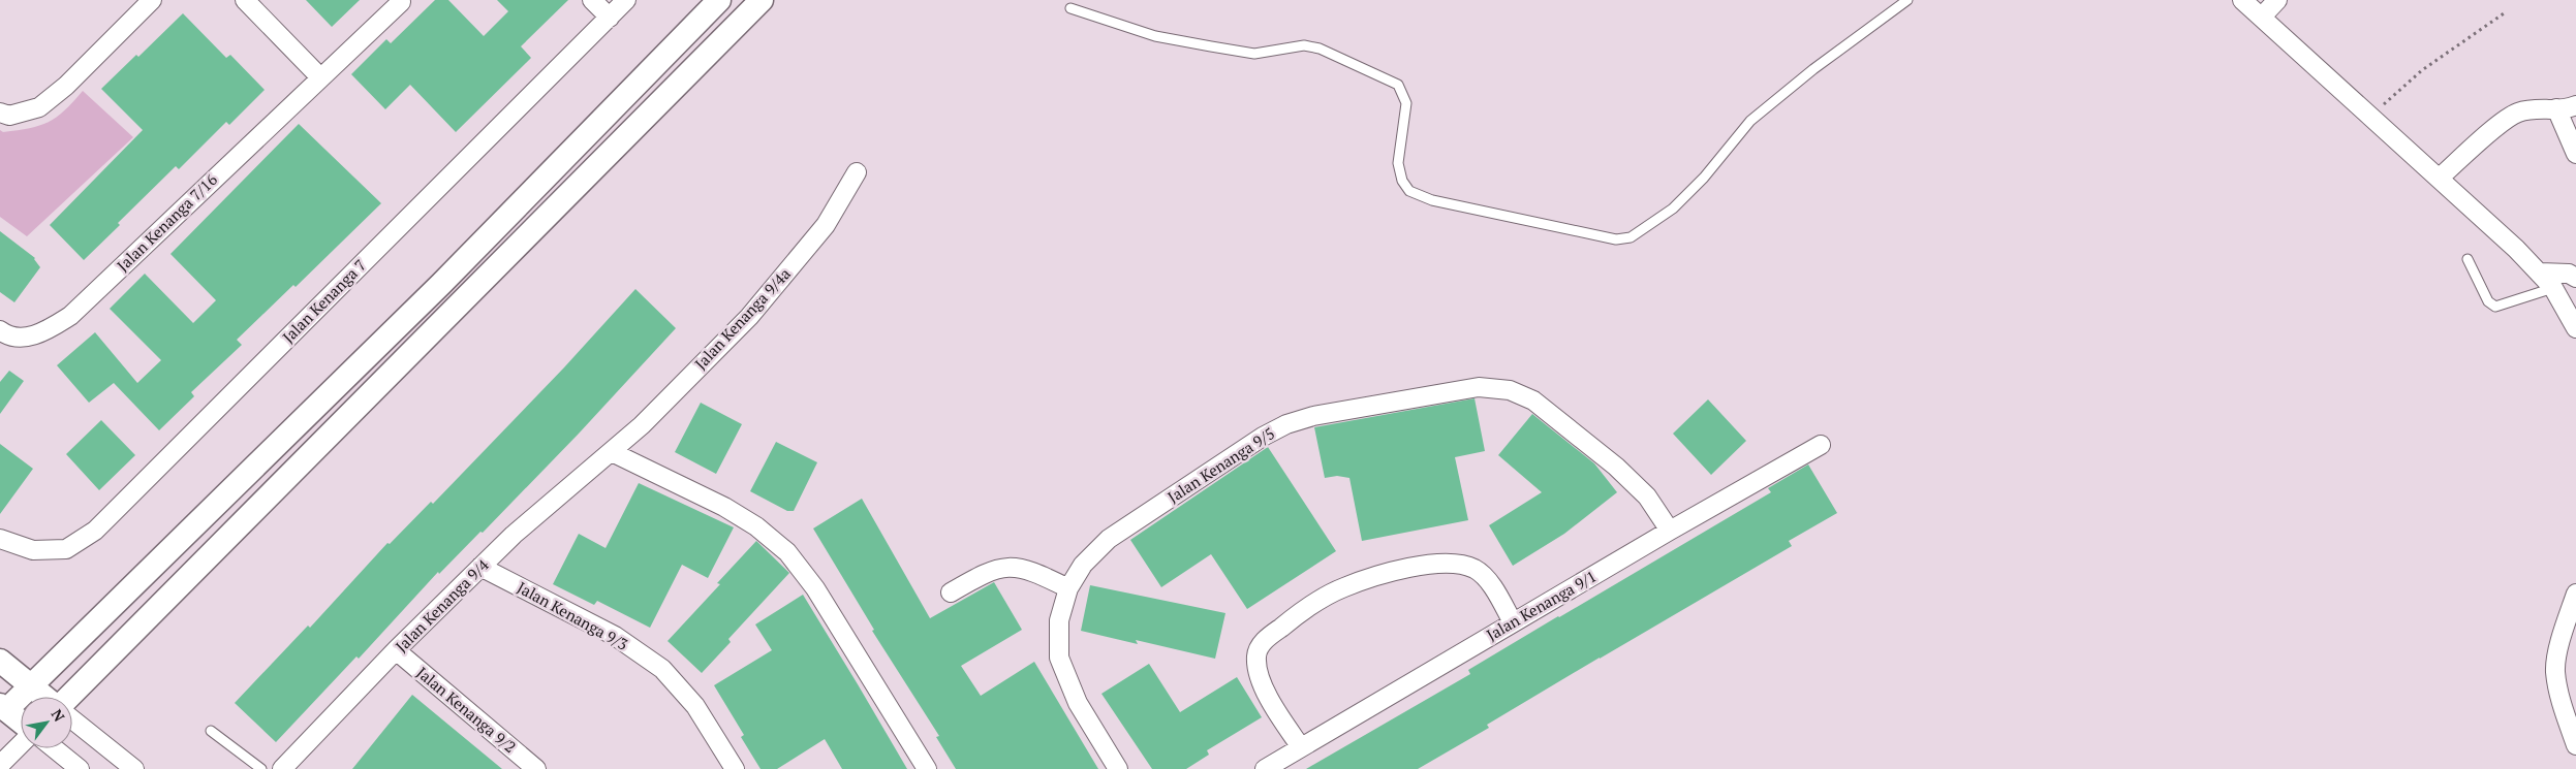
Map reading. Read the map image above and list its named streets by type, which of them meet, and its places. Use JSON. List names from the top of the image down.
{
  "streets": {
    "street": [
      "Jalan Kenanga 7/16",
      "Jalan Kenanga 7",
      "Jalan Kenanga 9/4a",
      "Jalan Kenanga 9/5",
      "Jalan Kenanga 9/4",
      "Jalan Kenanga 9/1",
      "Jalan Kenanga 9/3",
      "Jalan Kenanga 9/2"
    ]
  },
  "crossings": [
    ["Jalan Kenanga 9/4a", "Jalan Kenanga 9/4"],
    ["Jalan Kenanga 9/5", "Jalan Kenanga 9/1"],
    ["Jalan Kenanga 9/4", "Jalan Kenanga 9/3"],
    ["Jalan Kenanga 9/4", "Jalan Kenanga 9/2"]
  ],
  "north": "top right"
}
